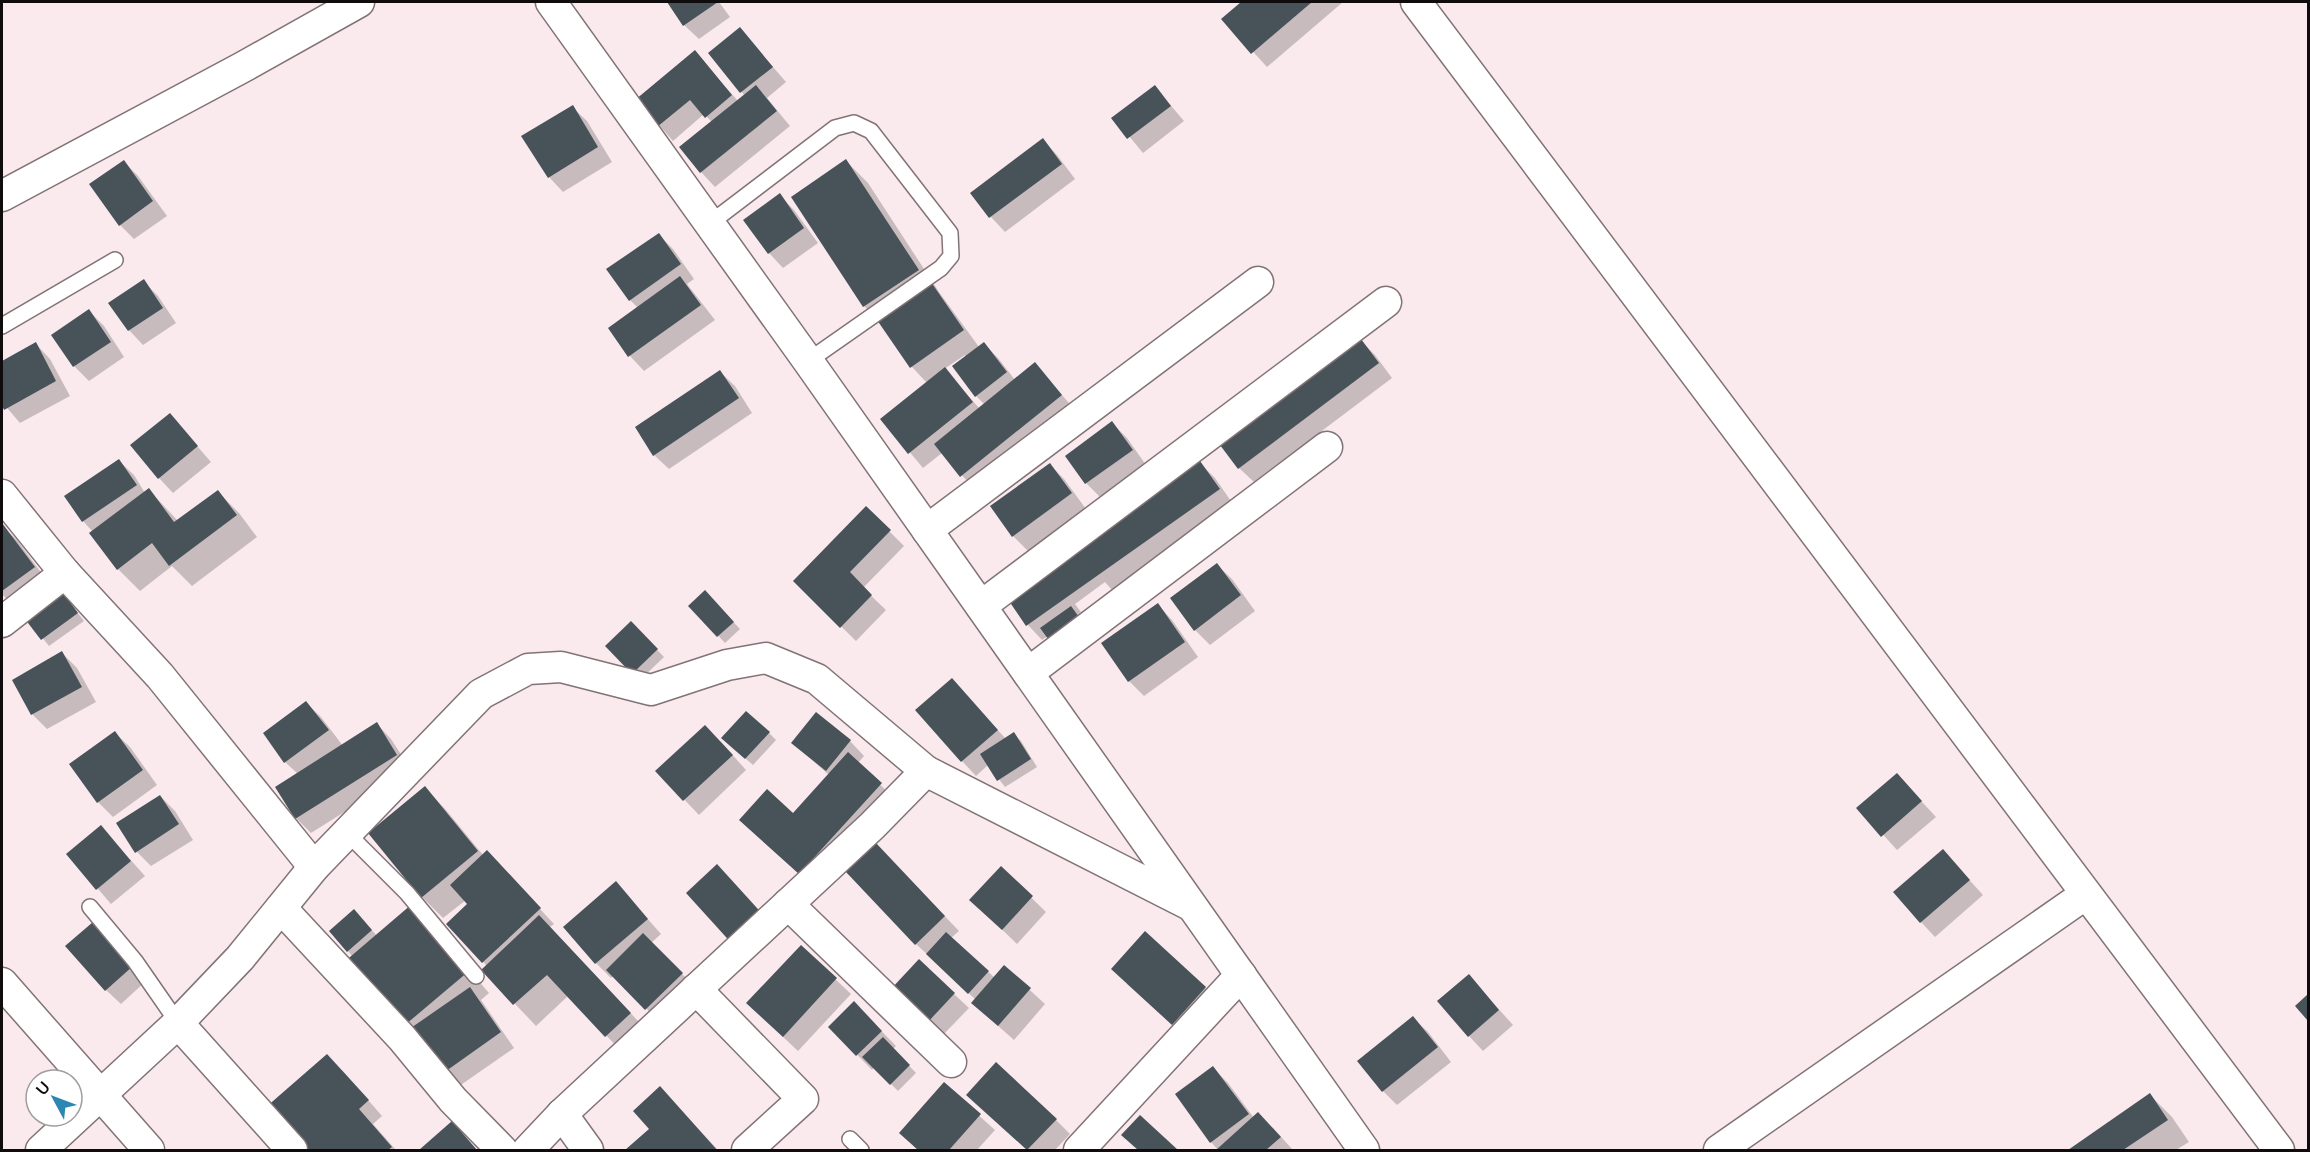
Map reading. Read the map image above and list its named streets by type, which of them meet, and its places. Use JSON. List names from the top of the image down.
{
  "north": "top left"
}
